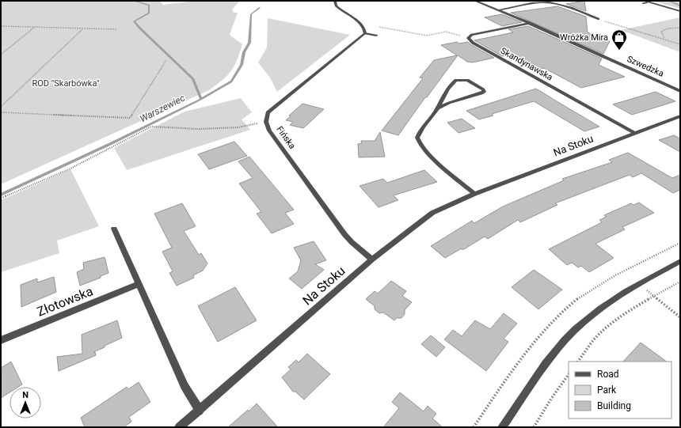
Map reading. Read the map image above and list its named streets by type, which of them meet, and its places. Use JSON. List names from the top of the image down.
{
  "streets": {
    "street": [
      "Skandynawska",
      "Szwedzka",
      "Fińska",
      "Na Stoku",
      "Złotowska"
    ]
  },
  "crossings": [
    ["Skandynawska", "Na Stoku"],
    ["Fińska", "Na Stoku"]
  ],
  "water": ["Warszewiec"],
  "parks": ["ROD \"Skarbówka\""],
  "places": {
    "shop": ["Wróżka Mira"]
  },
  "legend": ["Road", "Park", "Building"],
  "north": "top"
}
